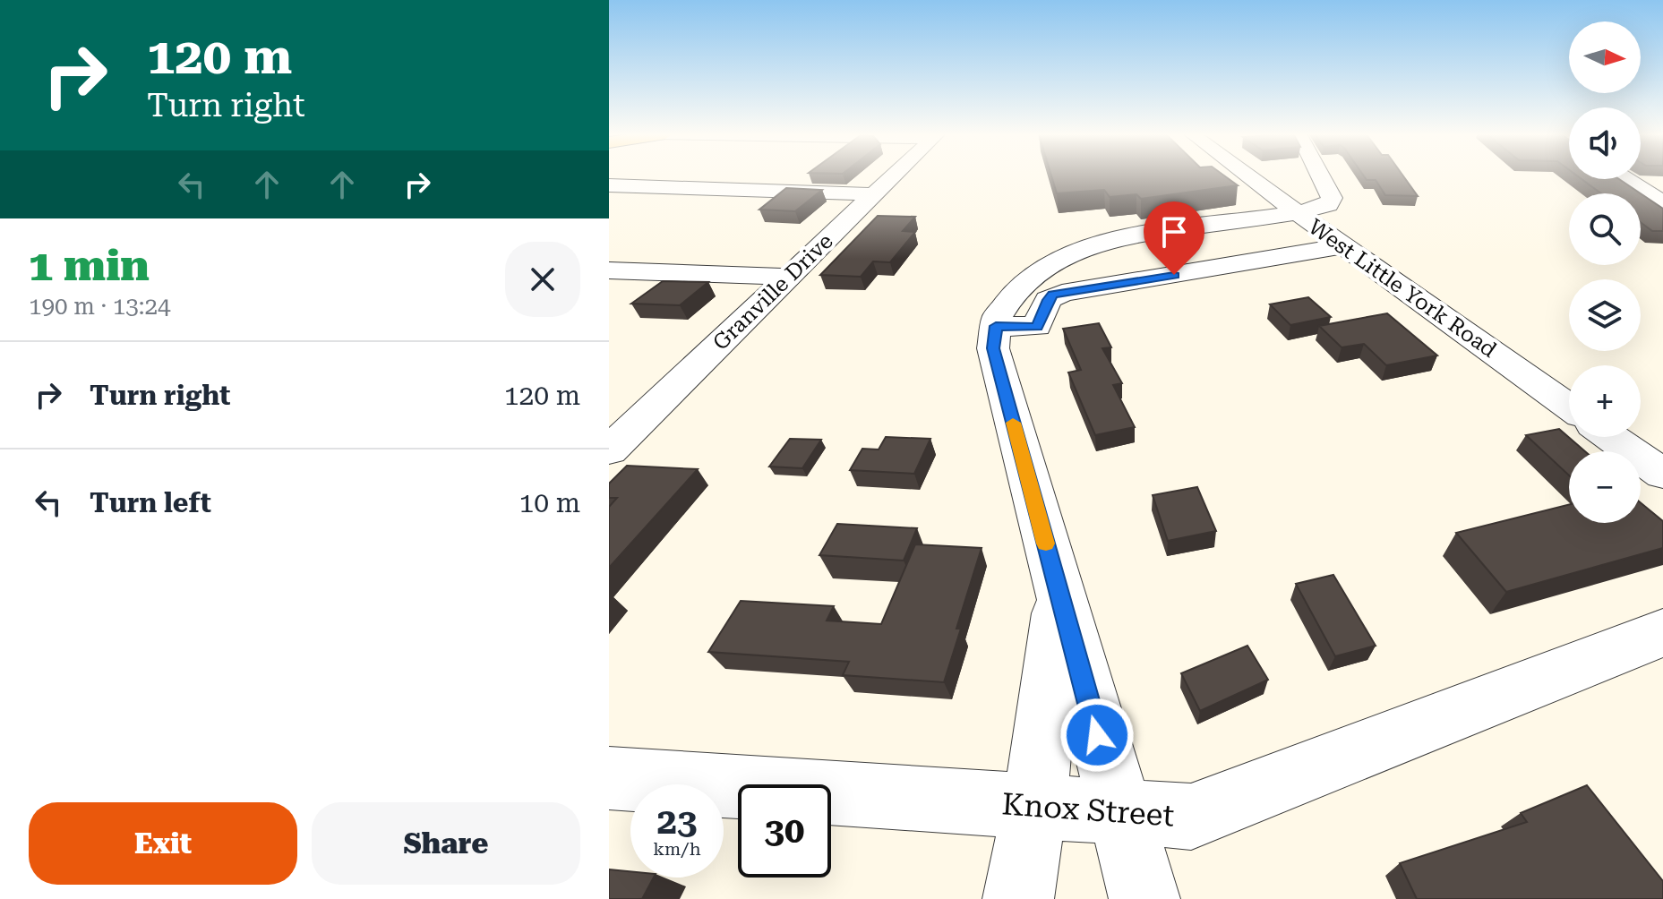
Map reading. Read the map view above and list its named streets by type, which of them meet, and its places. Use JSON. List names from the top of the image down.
{
  "streets": {
    "street": ["West Little York Road", "Granville Drive", "Knox Street"]
  },
  "north": "right",
  "page": {
    "turn": ["120 m", "Turn right"],
    "map_buttons": ["+", "−"],
    "heading": ["1 min", "190 m · 13:24"],
    "list": [
      {
        "name": "Turn right",
        "value": "120 m"
      },
      {
        "name": "Turn left",
        "value": "10 m"
      }
    ],
    "speed": "23 km/h",
    "limit": "30",
    "buttons": ["Exit", "Share"]
  }
}
